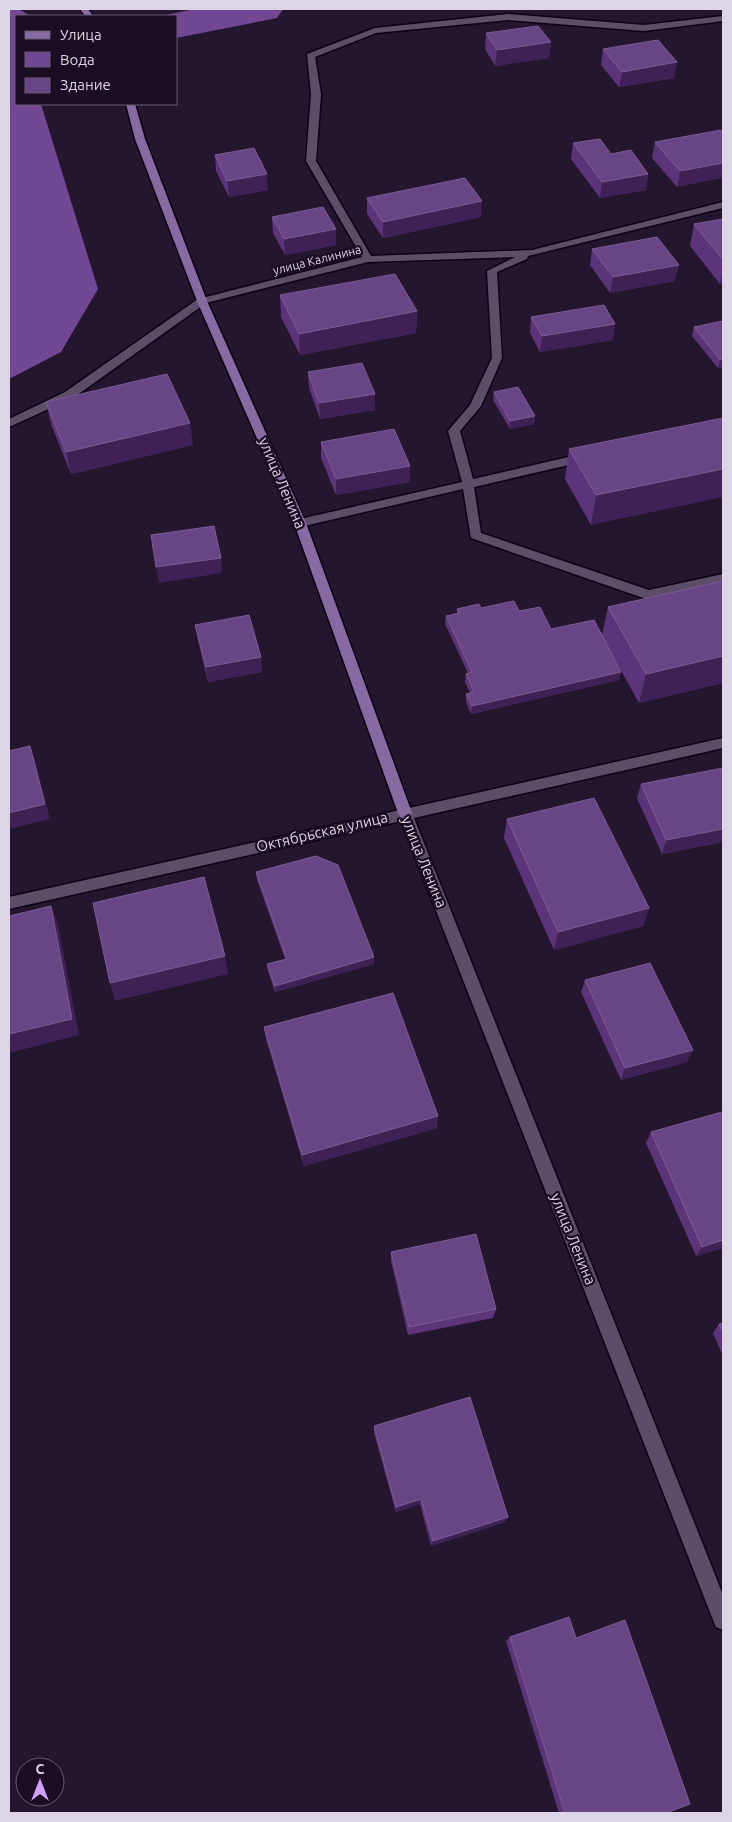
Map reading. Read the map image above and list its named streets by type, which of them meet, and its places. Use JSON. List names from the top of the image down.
{
  "streets": {
    "main road": ["улица Ленина"],
    "street": ["улица Калинина", "Октябрьская улица"]
  },
  "crossings": [
    ["улица Калинина", "улица Ленина"],
    ["улица Ленина", "Октябрьская улица"]
  ],
  "legend": ["Улица", "Вода", "Здание"],
  "north": "top"
}
